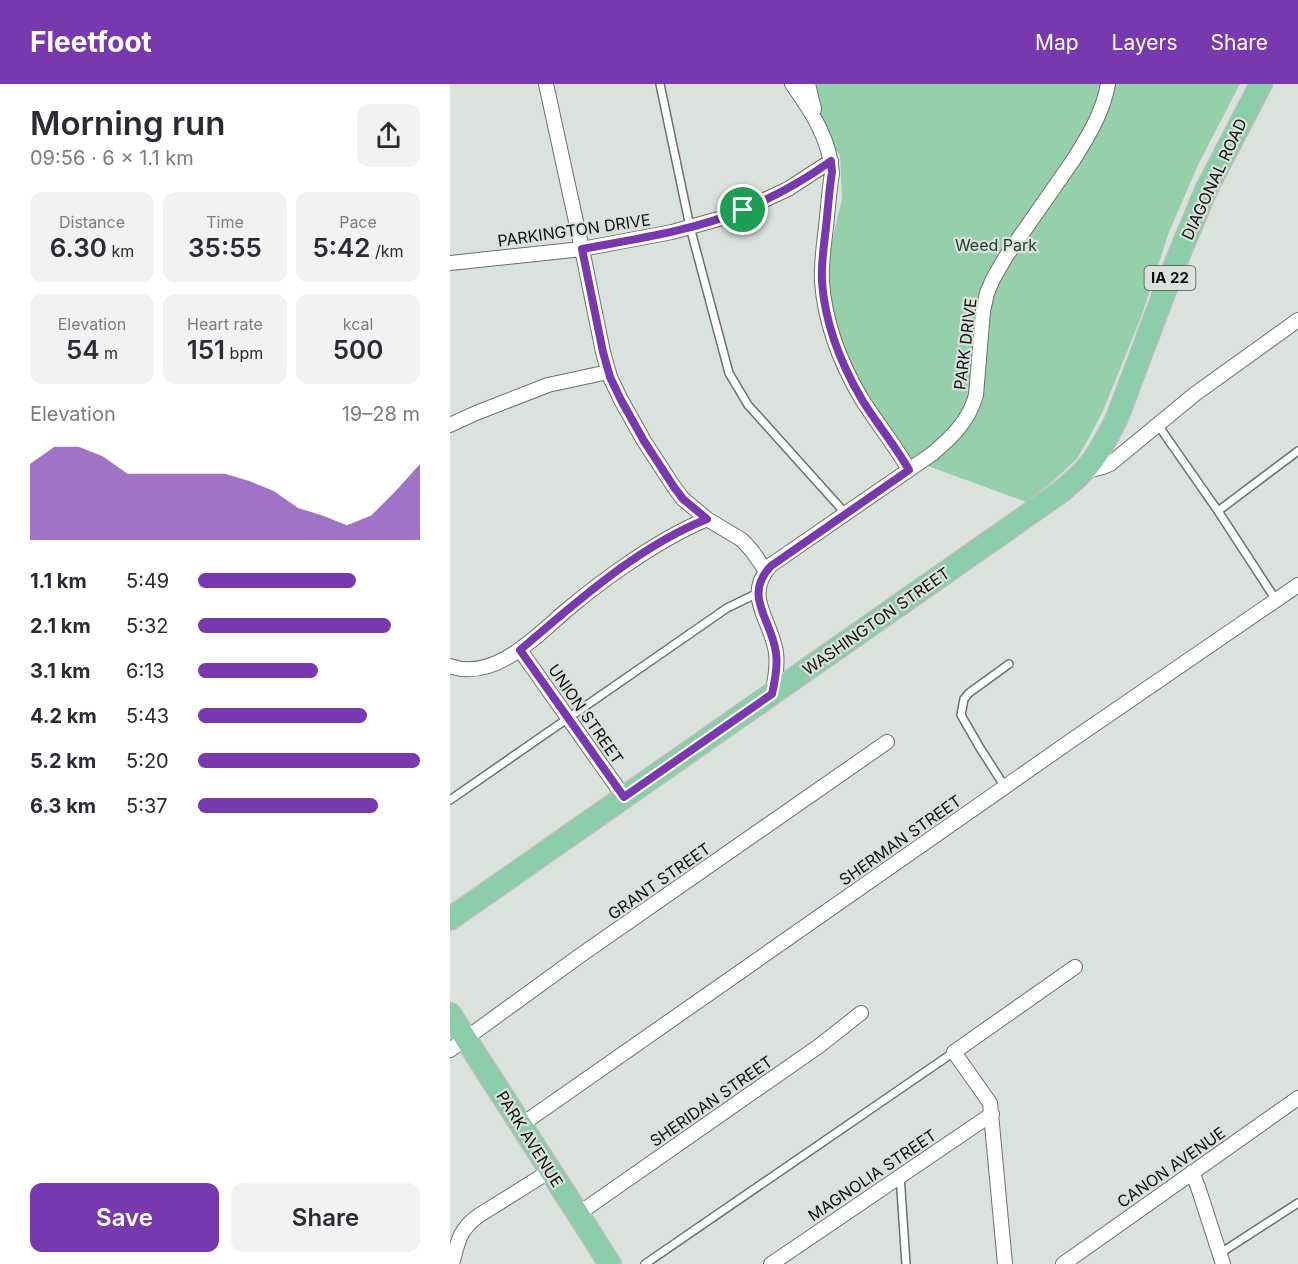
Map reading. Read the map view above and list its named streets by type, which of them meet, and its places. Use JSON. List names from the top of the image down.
{
  "streets": {
    "main road": [
      "DIAGONAL ROAD",
      "IA 22",
      "WASHINGTON STREET",
      "PARK AVENUE"
    ],
    "street": [
      "PARKINGTON DRIVE",
      "PARK DRIVE",
      "UNION STREET",
      "SHERMAN STREET",
      "GRANT STREET",
      "SHERIDAN STREET",
      "CANON AVENUE",
      "MAGNOLIA STREET"
    ]
  },
  "crossings": [
    ["DIAGONAL ROAD", "WASHINGTON STREET"],
    ["WASHINGTON STREET", "UNION STREET"],
    ["SHERMAN STREET", "PARK AVENUE"],
    ["GRANT STREET", "PARK AVENUE"],
    ["SHERIDAN STREET", "PARK AVENUE"]
  ],
  "parks": ["Weed Park"],
  "page": {
    "header": "Fleetfoot",
    "nav": ["Map", "Layers", "Share"],
    "heading": ["Morning run", "09:56 · 6 × 1.1 km"],
    "stats": [
      ["Distance", "6.30 km"],
      ["Time", "35:55"],
      ["Pace", "5:42 /km"],
      ["Elevation", "54 m"],
      ["Heart rate", "151 bpm"],
      ["kcal", "500"]
    ],
    "chart": ["Elevation", "19–28 m"],
    "list": [
      {
        "name": "1.1 km",
        "note": "5:49"
      },
      {
        "name": "2.1 km",
        "note": "5:32"
      },
      {
        "name": "3.1 km",
        "note": "6:13"
      },
      {
        "name": "4.2 km",
        "note": "5:43"
      },
      {
        "name": "5.2 km",
        "note": "5:20"
      },
      {
        "name": "6.3 km",
        "note": "5:37"
      }
    ],
    "buttons": ["Save", "Share"]
  }
}
